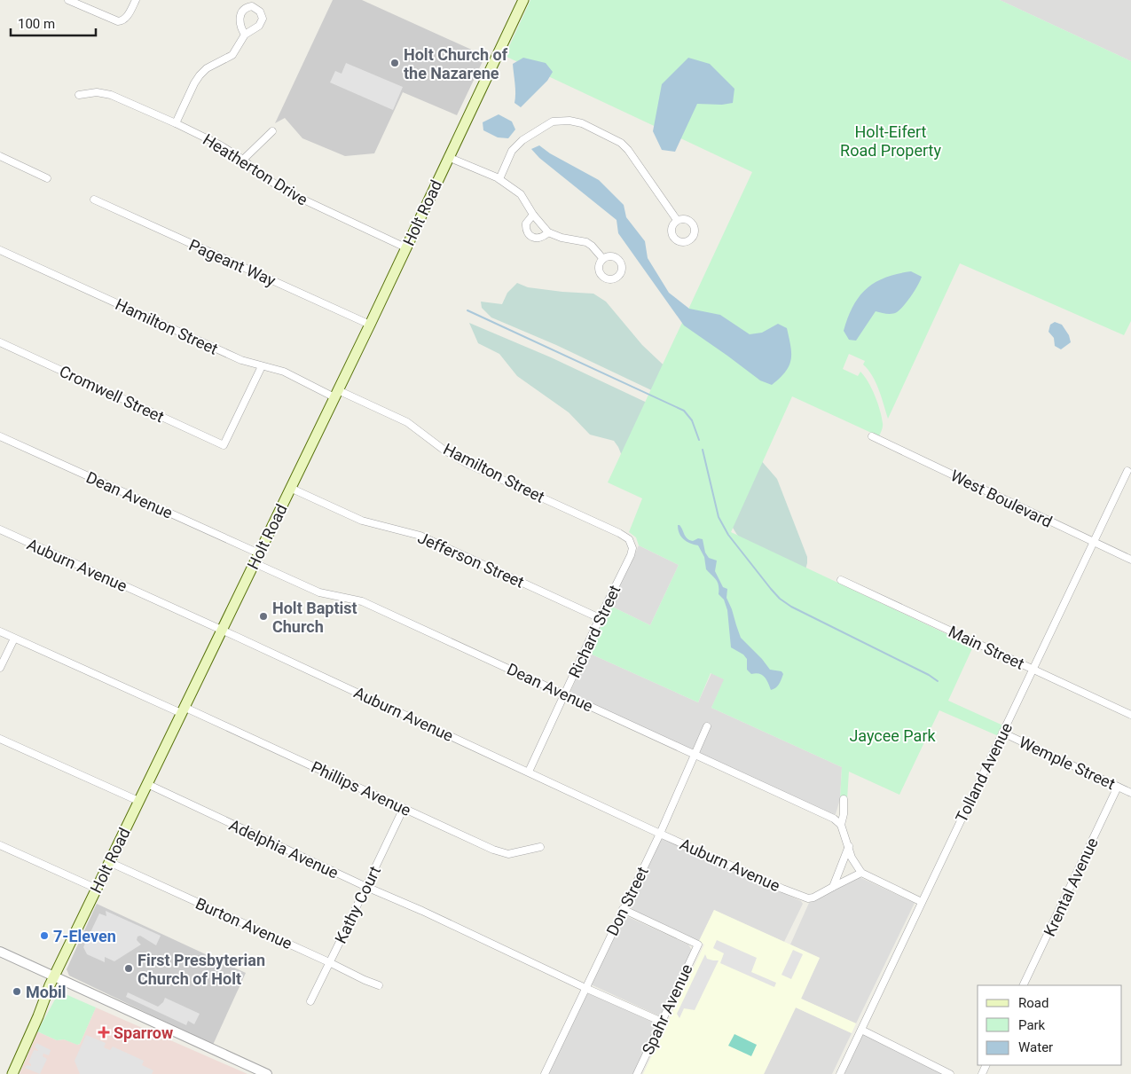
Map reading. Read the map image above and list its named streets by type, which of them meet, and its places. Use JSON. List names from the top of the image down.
{
  "streets": {
    "main road": ["Holt Road"],
    "street": [
      "Heatherton Drive",
      "Pageant Way",
      "Hamilton Street",
      "Cromwell Street",
      "Dean Avenue",
      "West Boulevard",
      "Jefferson Street",
      "Auburn Avenue",
      "Richard Street",
      "Main Street",
      "Wemple Street",
      "Tolland Avenue",
      "Phillips Avenue",
      "Adelphia Avenue",
      "Krental Avenue",
      "Don Street",
      "Kathy Court",
      "Burton Avenue",
      "Spahr Avenue"
    ]
  },
  "crossings": [
    ["Heatherton Drive", "Holt Road"],
    ["Holt Road", "Pageant Way"],
    ["Holt Road", "Hamilton Street"],
    ["Holt Road", "Dean Avenue"],
    ["Holt Road", "Jefferson Street"],
    ["Holt Road", "Auburn Avenue"],
    ["Holt Road", "Phillips Avenue"],
    ["Holt Road", "Adelphia Avenue"],
    ["Holt Road", "Burton Avenue"],
    ["Hamilton Street", "Cromwell Street"],
    ["Hamilton Street", "Richard Street"],
    ["Dean Avenue", "Richard Street"],
    ["Dean Avenue", "Don Street"],
    ["West Boulevard", "Tolland Avenue"],
    ["Jefferson Street", "Richard Street"],
    ["Auburn Avenue", "Richard Street"],
    ["Auburn Avenue", "Don Street"],
    ["Main Street", "Tolland Avenue"],
    ["Wemple Street", "Tolland Avenue"],
    ["Wemple Street", "Krental Avenue"],
    ["Phillips Avenue", "Kathy Court"],
    ["Adelphia Avenue", "Don Street"],
    ["Adelphia Avenue", "Kathy Court"],
    ["Don Street", "Spahr Avenue"],
    ["Kathy Court", "Burton Avenue"]
  ],
  "parks": ["Holt-Eifert Road Property", "Jaycee Park"],
  "places": {
    "other": [
      "Holt Church of the Nazarene",
      "Holt Baptist Church",
      "7-Eleven",
      "First Presbyterian Church of Holt",
      "Mobil"
    ],
    "health": ["Sparrow"]
  },
  "legend": ["Road", "Park", "Water"],
  "scale_bar": "100 m"
}
